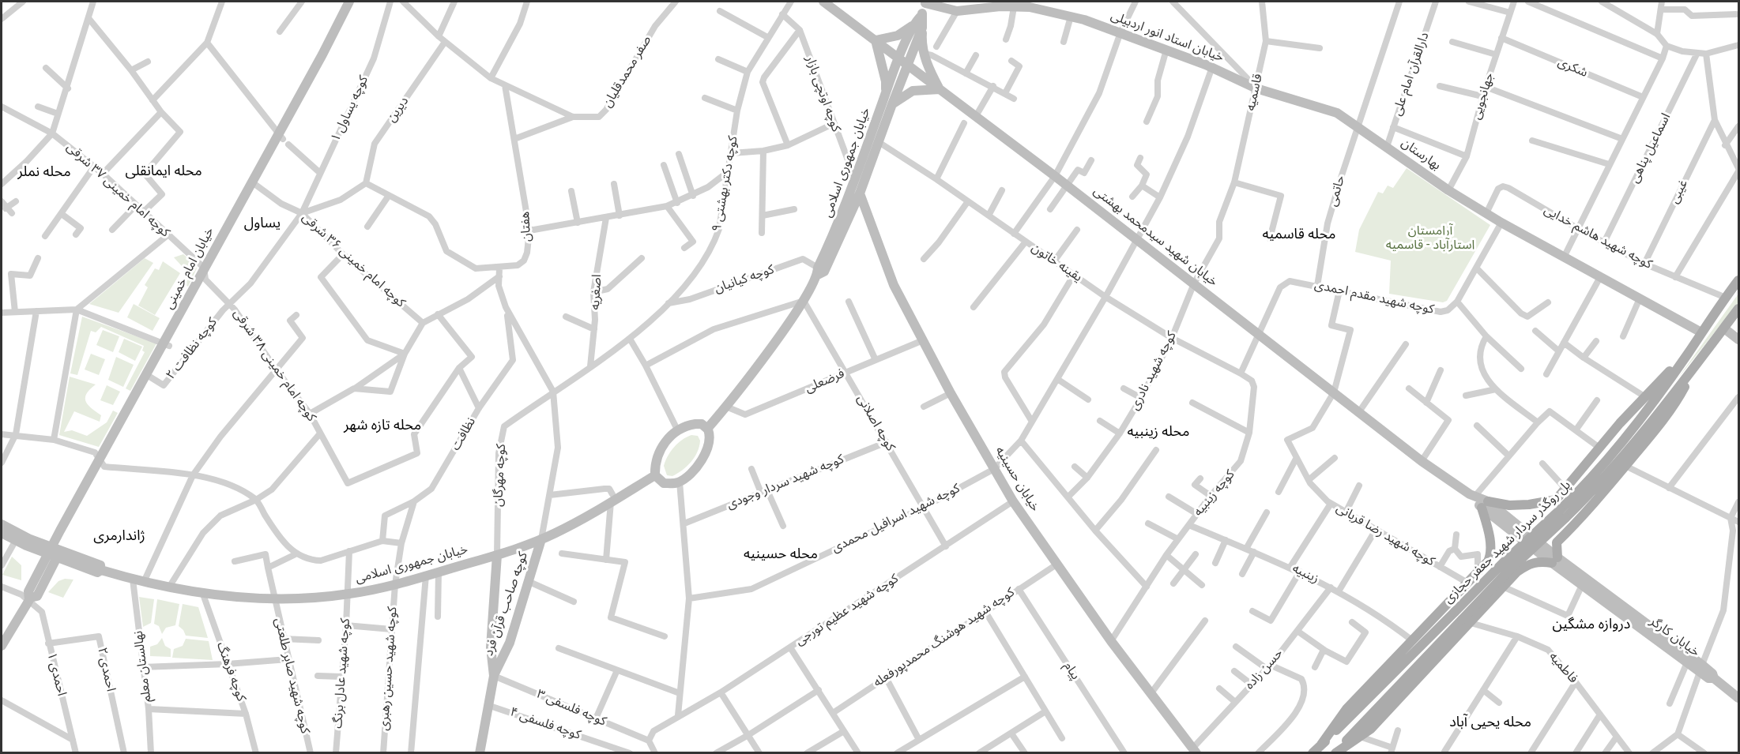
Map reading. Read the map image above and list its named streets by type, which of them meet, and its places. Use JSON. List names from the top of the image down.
{
  "streets": {
    "main road": [
      "خیابان استاد انور اردبیلی",
      "بهارستان",
      "خیابان جمهوری اسلامی",
      "خیابان شهید سیدمحمد بهشتی",
      "خیابان امام خمینی",
      "خیابان حسینیه",
      "پل روگذر سردار شهید جعفر حجازی",
      "کوچه صاحب قرآن فرد",
      "خیابان کارگر"
    ],
    "street": [
      "شکری",
      "صفر محمدقلیان",
      "دارالقرآن امام علی",
      "قاسمیه",
      "کوچه اوتچی بازار",
      "جهانجویی",
      "کوچه یساول ۱",
      "دیرین",
      "اسماعیل پناهی",
      "کوچه دکتر بهشتی ۹",
      "کوچه امام خمینی ۳۷ شرقی",
      "حاتمی",
      "غیبی",
      "هفتان",
      "کوچه شهید هاشم خدایی",
      "کوچه امام خمینی ۳۶ شرقی",
      "یقینه خاتون",
      "کوچه کیانیان",
      "اصغریه",
      "کوچه شهید مقدم احمدی",
      "کوچه نظافت ۲",
      "کوچه امام خمینی ۳۸ شرقی",
      "کوچه شهید نادری",
      "فرضعلی",
      "کوچه اصلانی",
      "نظافت",
      "کوچه مهرگان",
      "کوچه شهید سردار وجودی",
      "کوچه زینبیه",
      "کوچه شهید اسرافیل محمدی",
      "کوچه شهید رضا قربانی",
      "زینبیه",
      "کوچه شهید عظیم تورجی",
      "کوچه شهید هوشنگ محمدپورفعله",
      "نهالستان معلم",
      "فاطمیه",
      "کوچه شهید حسین رهبری",
      "احمدی ۲",
      "حسن زاده",
      "پیام",
      "کوچه فرهنگ",
      "کوچه شهید عادل برنگ",
      "احمدی ۱",
      "کوچه شهید صابر طلعتی",
      "کوچه فلسفی ۳",
      "کوچه فلسفی ۴"
    ]
  },
  "crossings": [
    ["خیابان استاد انور اردبیلی", "قاسمیه"],
    ["خیابان استاد انور اردبیلی", "بهارستان"],
    ["خیابان استاد انور اردبیلی", "کوچه شهید اسرافیل محمدی"],
    ["شکری", "جهانجویی"],
    ["صفر محمدقلیان", "دیرین"],
    ["صفر محمدقلیان", "هفتان"],
    ["دارالقرآن امام علی", "بهارستان"],
    ["قاسمیه", "بهارستان"],
    ["قاسمیه", "خیابان شهید سیدمحمد بهشتی"],
    ["قاسمیه", "کوچه شهید نادری"],
    ["کوچه اوتچی بازار", "خیابان جمهوری اسلامی"],
    ["کوچه اوتچی بازار", "کوچه دکتر بهشتی ۹"],
    ["جهانجویی", "بهارستان"],
    ["کوچه یساول ۱", "کوچه امام خمینی ۳۶ شرقی"],
    ["کوچه یساول ۱", "کوچه نظافت ۲"],
    ["دیرین", "هفتان"],
    ["اسماعیل پناهی", "کوچه شهید هاشم خدایی"],
    ["بهارستان", "حاتمی"],
    ["بهارستان", "کوچه شهید هاشم خدایی"],
    ["خیابان جمهوری اسلامی", "خیابان شهید سیدمحمد بهشتی"],
    ["خیابان جمهوری اسلامی", "یقینه خاتون"],
    ["خیابان جمهوری اسلامی", "خیابان امام خمینی"],
    ["خیابان جمهوری اسلامی", "کوچه کیانیان"],
    ["خیابان جمهوری اسلامی", "فرضعلی"],
    ["خیابان جمهوری اسلامی", "کوچه اصلانی"],
    ["خیابان جمهوری اسلامی", "کوچه مهرگان"],
    ["خیابان جمهوری اسلامی", "خیابان حسینیه"],
    ["خیابان جمهوری اسلامی", "کوچه صاحب قرآن فرد"],
    ["خیابان جمهوری اسلامی", "نهالستان معلم"],
    ["خیابان جمهوری اسلامی", "کوچه شهید حسین رهبری"],
    ["خیابان جمهوری اسلامی", "کوچه فرهنگ"],
    ["خیابان جمهوری اسلامی", "کوچه شهید عادل برنگ"],
    ["خیابان جمهوری اسلامی", "کوچه شهید صابر طلعتی"],
    ["کوچه دکتر بهشتی ۹", "کوچه کیانیان"],
    ["کوچه دکتر بهشتی ۹", "اصغریه"],
    ["کوچه دکتر بهشتی ۹", "کوچه مهرگان"],
    ["کوچه امام خمینی ۳۷ شرقی", "خیابان امام خمینی"],
    ["کوچه امام خمینی ۳۷ شرقی", "کوچه امام خمینی ۳۸ شرقی"],
    ["حاتمی", "کوچه شهید مقدم احمدی"],
    ["غیبی", "کوچه شهید هاشم خدایی"],
    ["خیابان شهید سیدمحمد بهشتی", "کوچه شهید مقدم احمدی"],
    ["خیابان شهید سیدمحمد بهشتی", "کوچه شهید نادری"],
    ["خیابان شهید سیدمحمد بهشتی", "کوچه شهید اسرافیل محمدی"],
    ["خیابان شهید سیدمحمد بهشتی", "کوچه شهید رضا قربانی"],
    ["خیابان شهید سیدمحمد بهشتی", "خیابان کارگر"],
    ["کوچه امام خمینی ۳۶ شرقی", "خیابان امام خمینی"],
    ["کوچه امام خمینی ۳۶ شرقی", "کوچه نظافت ۲"],
    ["یقینه خاتون", "کوچه شهید نادری"],
    ["یقینه خاتون", "کوچه زینبیه"],
    ["یقینه خاتون", "کوچه شهید اسرافیل محمدی"],
    ["خیابان امام خمینی", "کوچه نظافت ۲"],
    ["خیابان امام خمینی", "کوچه امام خمینی ۳۸ شرقی"],
    ["خیابان امام خمینی", "احمدی ۱"],
    ["کوچه نظافت ۲", "کوچه امام خمینی ۳۸ شرقی"],
    ["فرضعلی", "کوچه اصلانی"],
    ["فرضعلی", "خیابان حسینیه"],
    ["کوچه اصلانی", "کوچه شهید سردار وجودی"],
    ["کوچه اصلانی", "کوچه شهید اسرافیل محمدی"],
    ["کوچه اصلانی", "کوچه شهید عظیم تورجی"],
    ["نظافت", "کوچه شهید حسین رهبری"],
    ["خیابان حسینیه", "کوچه زینبیه"],
    ["خیابان حسینیه", "کوچه شهید اسرافیل محمدی"],
    ["خیابان حسینیه", "کوچه شهید عظیم تورجی"],
    ["خیابان حسینیه", "کوچه شهید هوشنگ محمدپورفعله"],
    ["خیابان حسینیه", "حسن زاده"],
    ["کوچه زینبیه", "زینبیه"],
    ["پل روگذر سردار شهید جعفر حجازی", "فاطمیه"],
    ["زینبیه", "حسن زاده"],
    ["کوچه صاحب قرآن فرد", "کوچه فلسفی ۳"],
    ["کوچه شهید عظیم تورجی", "کوچه فلسفی ۳"],
    ["کوچه شهید هوشنگ محمدپورفعله", "پیام"],
    ["احمدی ۲", "احمدی ۱"]
  ],
  "districts": [
    "محله ایمانقلی",
    "محله نملر",
    "یساول",
    "محله قاسمیه",
    "محله تازه شهر",
    "محله زینبیه",
    "ژاندارمری",
    "محله حسینیه",
    "دروازه مشگین",
    "محله یحیی آباد"
  ],
  "parks": ["آرامستان استارآباد - قاسمیه"]
}
